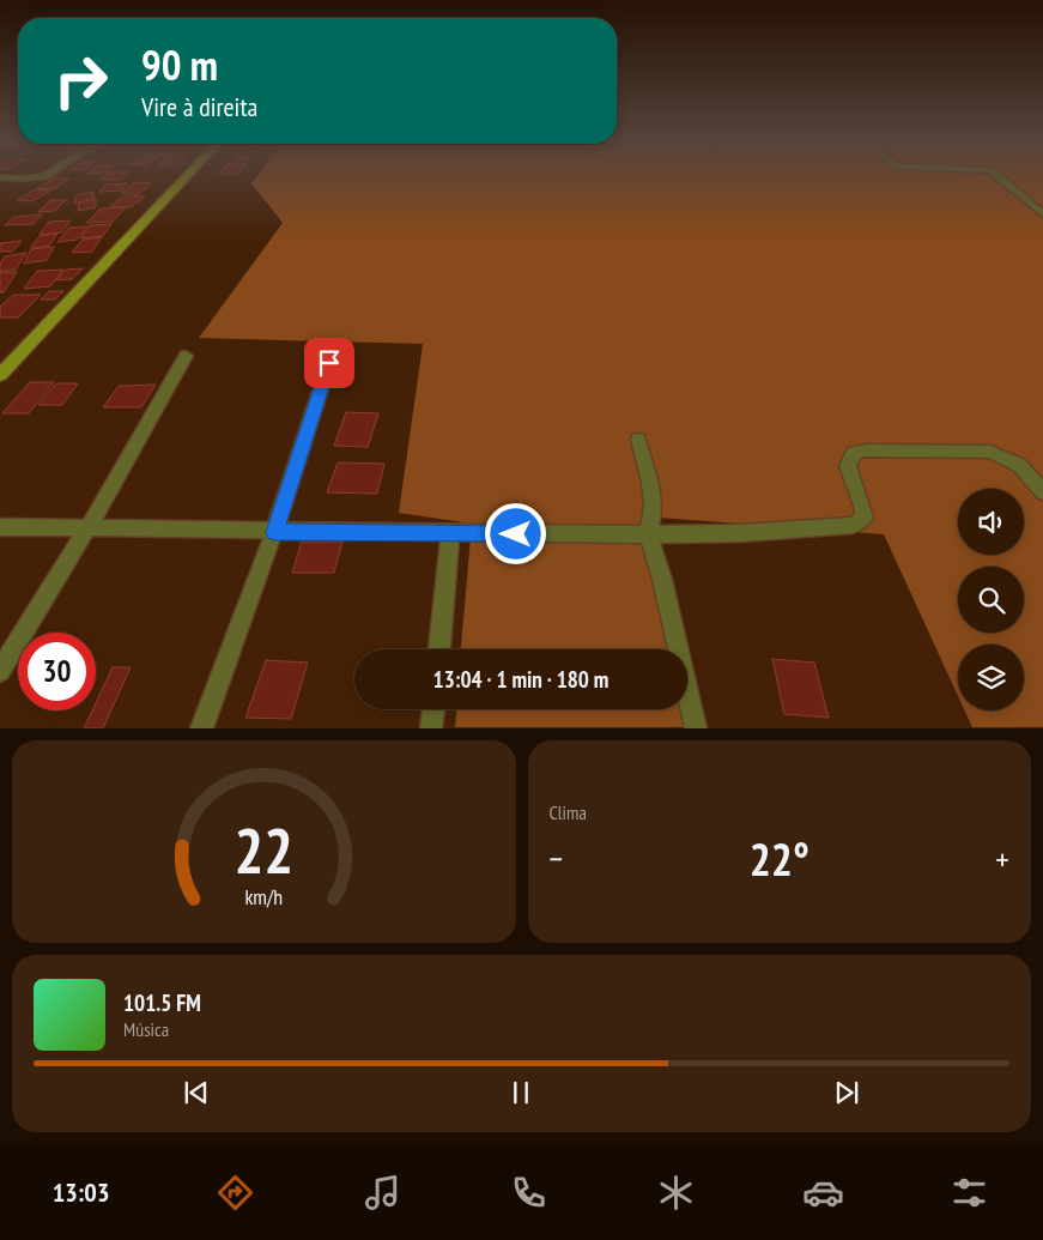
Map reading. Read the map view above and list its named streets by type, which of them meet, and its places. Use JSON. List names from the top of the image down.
{
  "page": {
    "turn": ["90 m", "Vire à direita"],
    "limit": "30",
    "trip": "13:04 · 1 min · 180 m",
    "tile": "Clima",
    "heat": ["−", "22°", "+"],
    "song": ["101.5 FM", "Música"],
    "tabs": "13:03",
    "gauge": ["22", "km/h"]
  }
}
